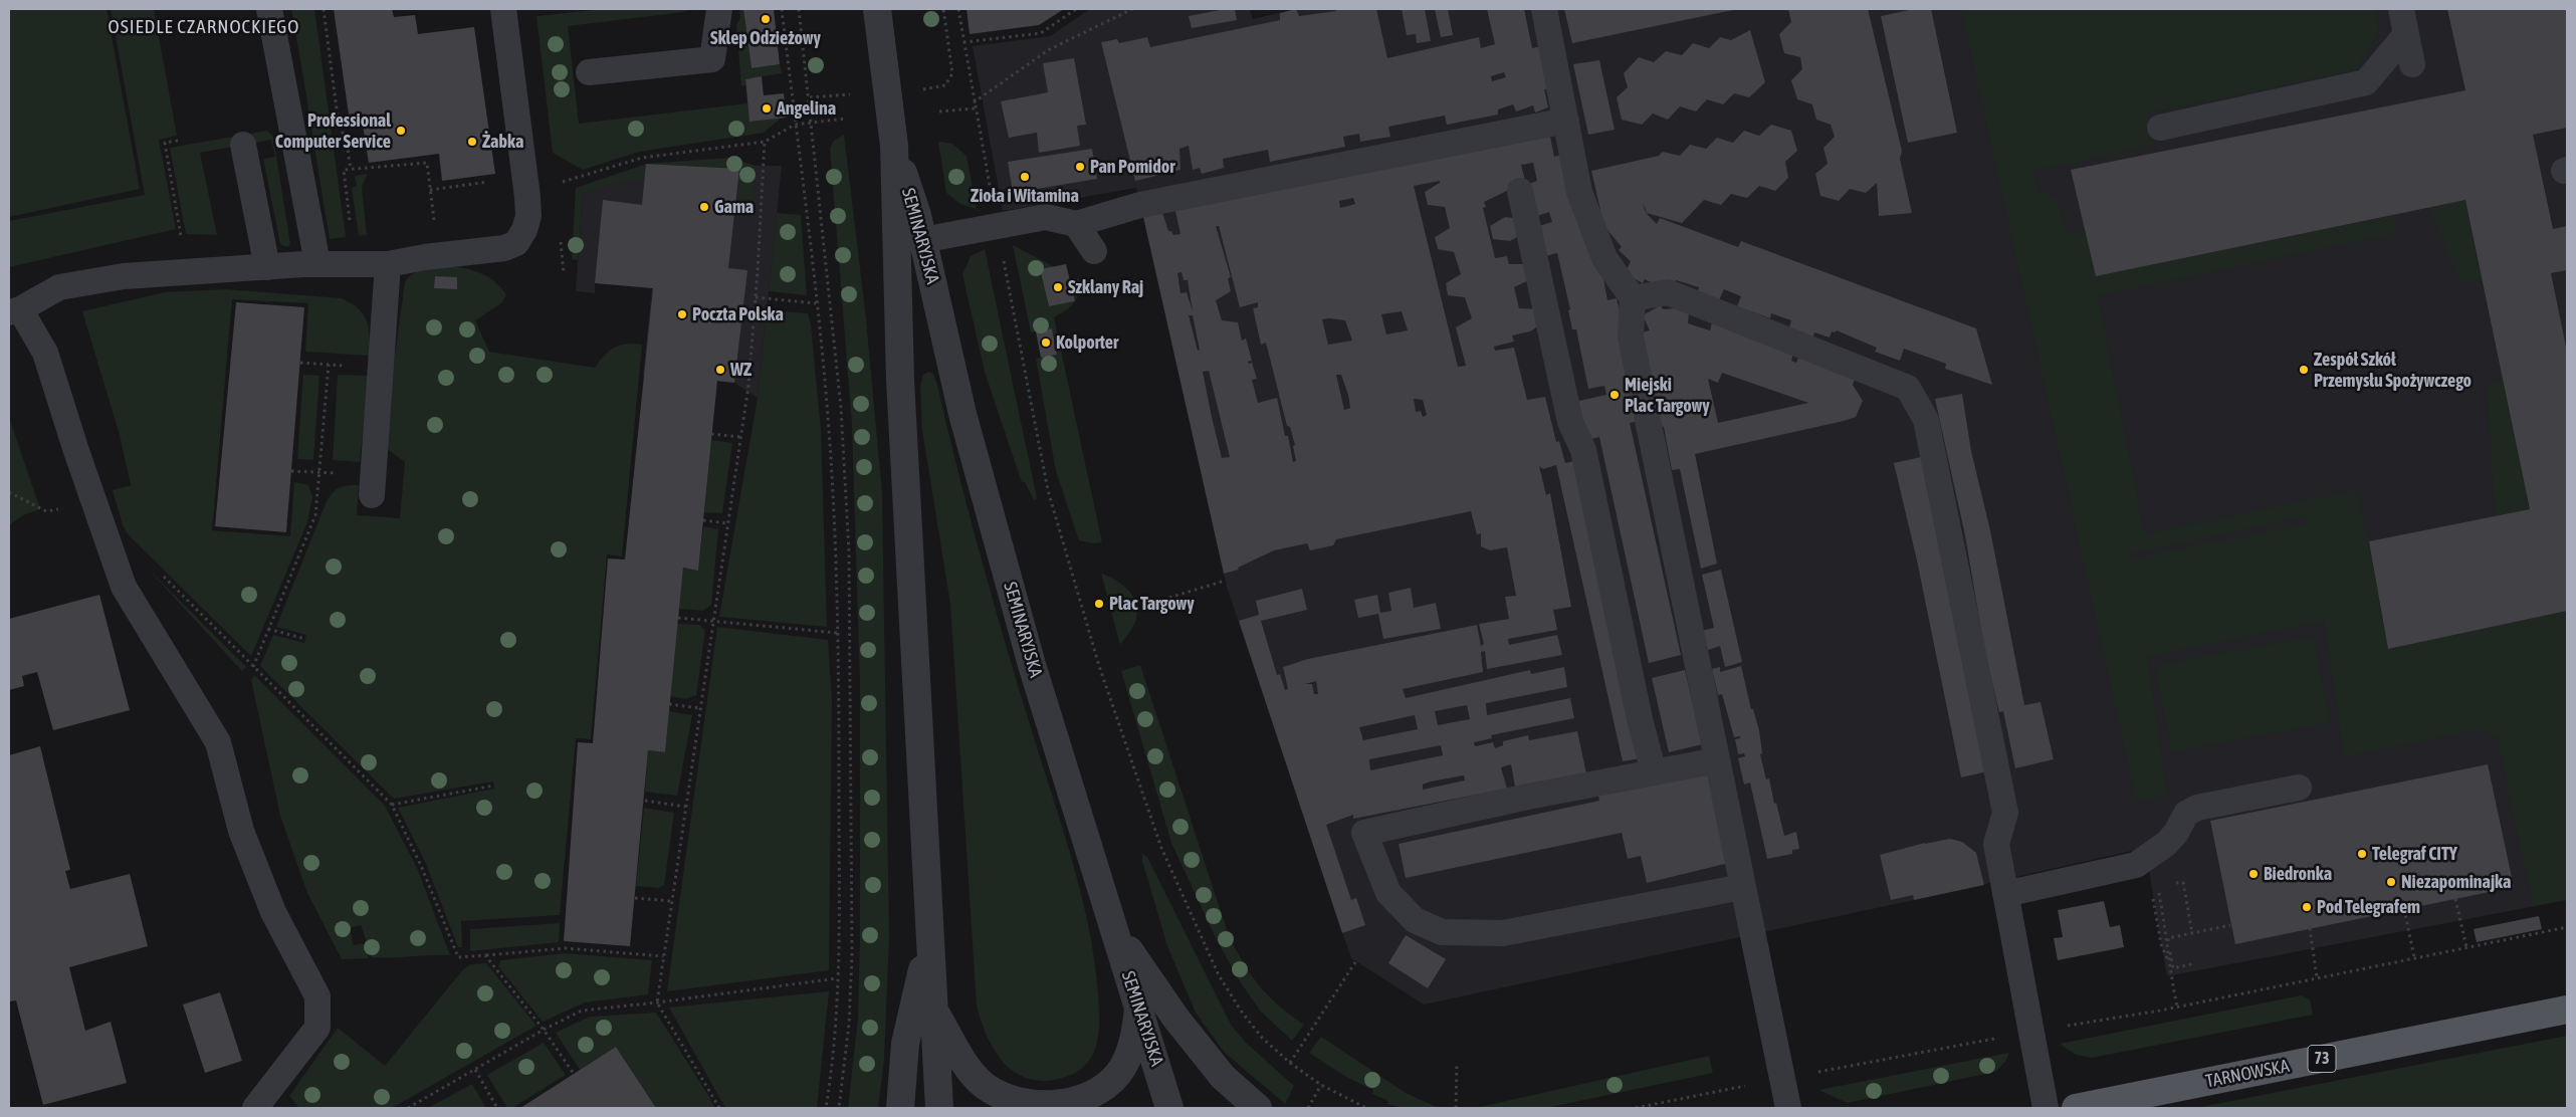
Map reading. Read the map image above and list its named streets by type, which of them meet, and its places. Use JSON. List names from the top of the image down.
{
  "streets": {
    "main road": ["73", "TARNOWSKA"],
    "street": ["SEMINARYJSKA"]
  },
  "districts": ["OSIEDLE CZARNOCKIEGO"],
  "places": [
    "Sklep Odzieżowy",
    "Angelina",
    "Professional Computer Service",
    "Żabka",
    "Pan Pomidor",
    "Zioła i Witamina",
    "Gama",
    "Szklany Raj",
    "Poczta Polska",
    "Kolporter",
    "WZ",
    "Zespół Szkół Przemysłu Spożywczego",
    "Miejski Plac Targowy",
    "Plac Targowy",
    "Telegraf CITY",
    "Biedronka",
    "Niezapominajka",
    "Pod Telegrafem"
  ]
}
